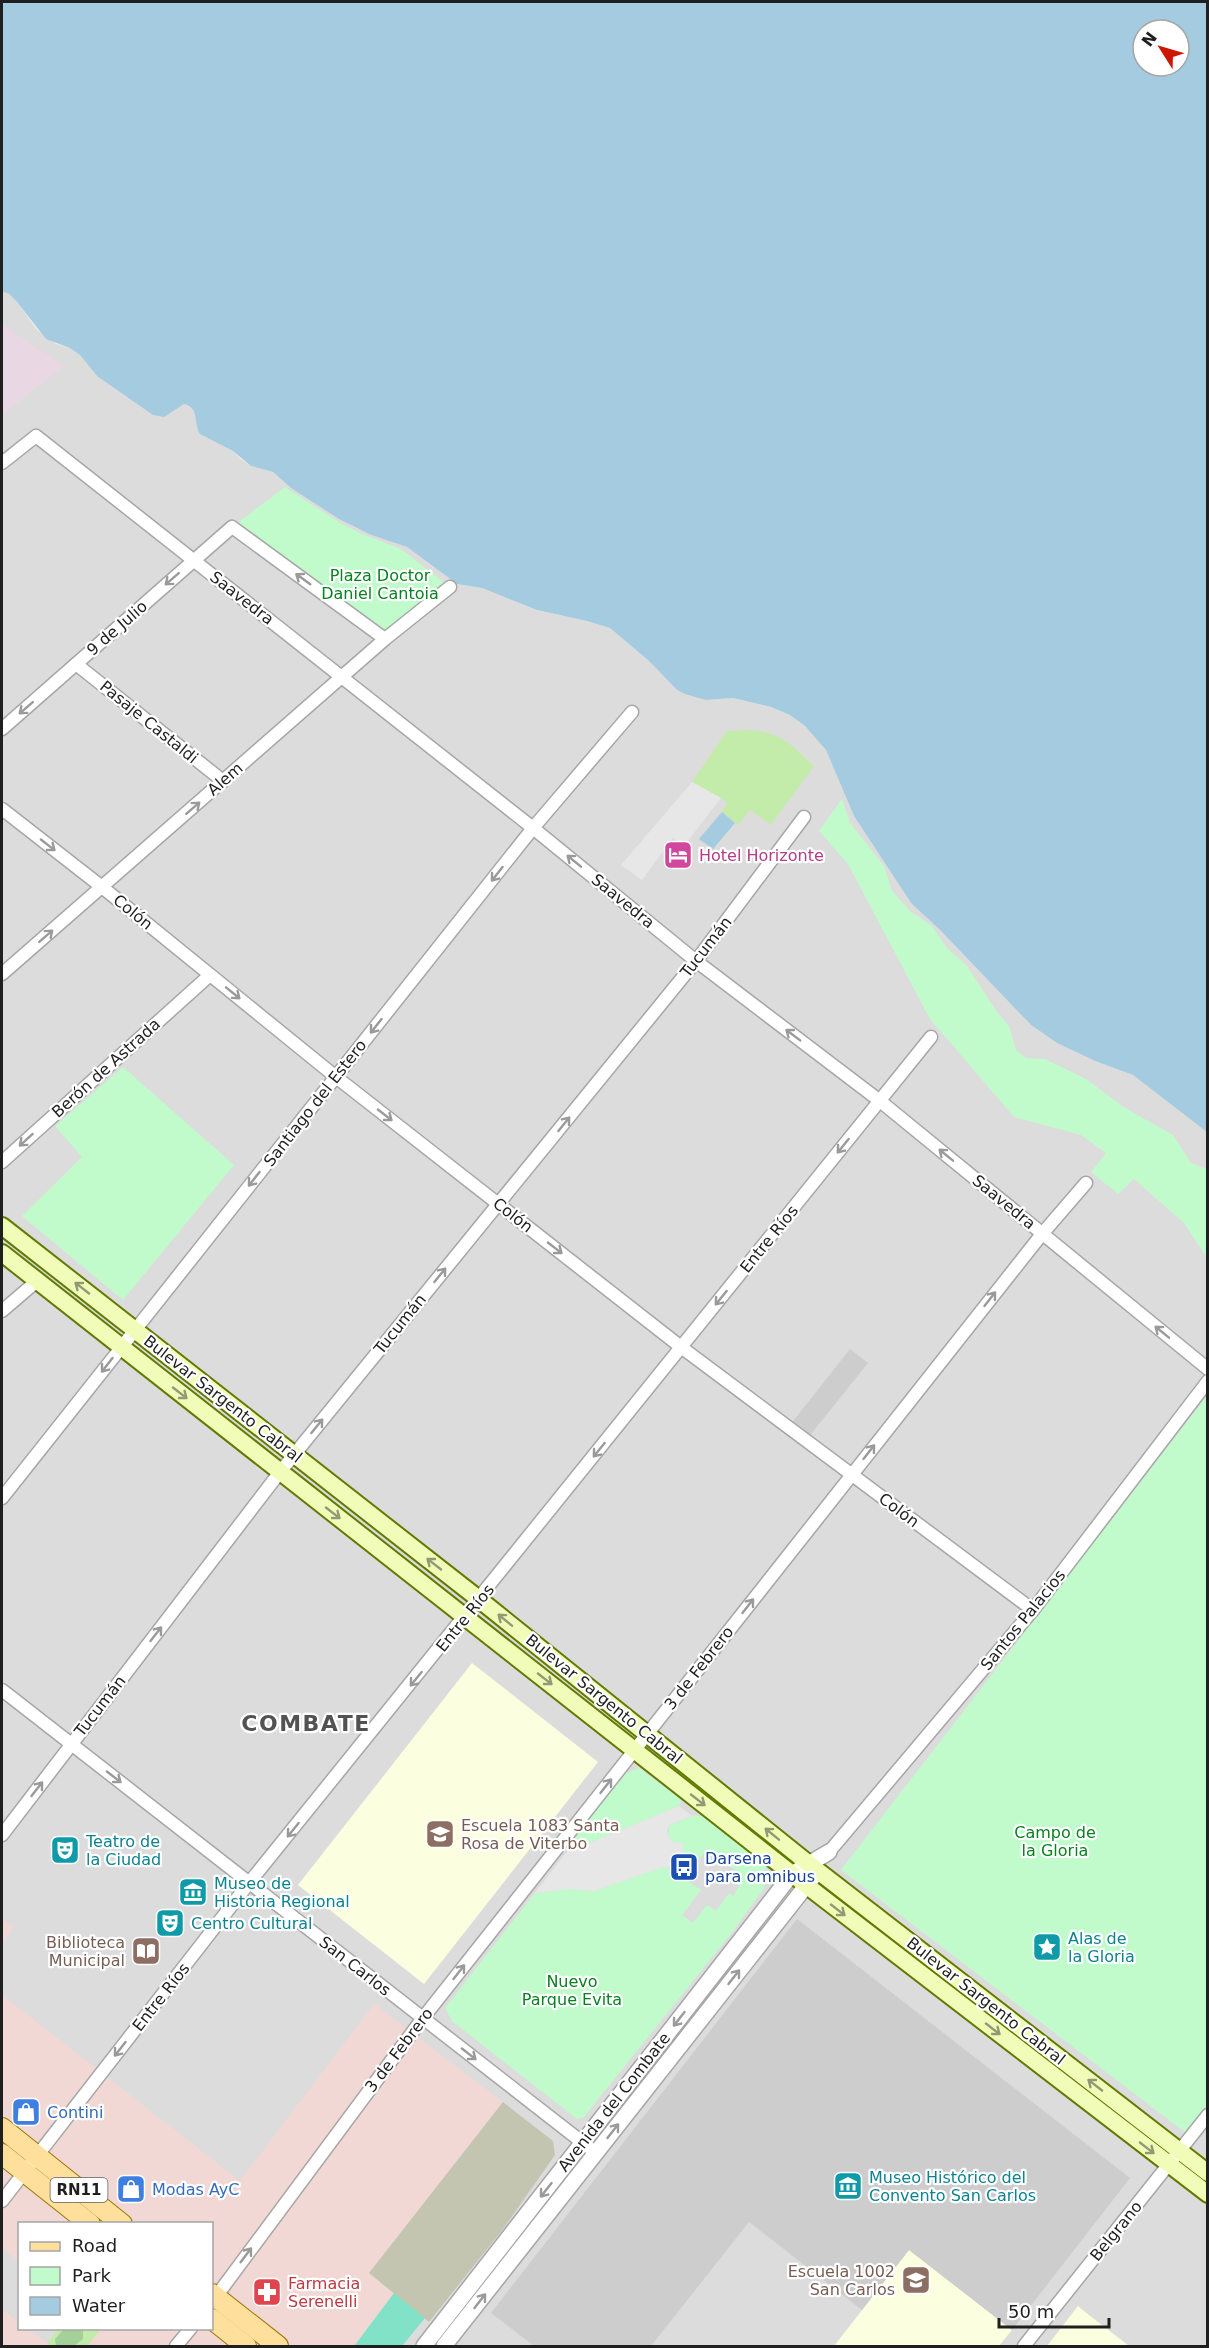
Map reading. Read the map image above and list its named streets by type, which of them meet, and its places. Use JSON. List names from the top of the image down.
{
  "streets": {
    "main road": ["Bulevar Sargento Cabral", "RN11"],
    "street": [
      "Saavedra",
      "9 de Julio",
      "Pasaje Castaldi",
      "Alem",
      "Colón",
      "Tucumán",
      "Berón de Astrada",
      "Santiago del Estero",
      "Entre Ríos",
      "Santos Palacios",
      "3 de Febrero",
      "San Carlos",
      "Avenida del Combate",
      "Belgrano"
    ]
  },
  "crossings": [
    ["Saavedra", "9 de Julio"],
    ["Saavedra", "Alem"],
    ["Saavedra", "Tucumán"],
    ["Saavedra", "Santiago del Estero"],
    ["Saavedra", "Entre Ríos"],
    ["Saavedra", "3 de Febrero"],
    ["9 de Julio", "Pasaje Castaldi"],
    ["9 de Julio", "Alem"],
    ["Pasaje Castaldi", "Alem"],
    ["Alem", "Colón"],
    ["Colón", "Tucumán"],
    ["Colón", "Berón de Astrada"],
    ["Colón", "Santiago del Estero"],
    ["Colón", "Entre Ríos"],
    ["Colón", "Santos Palacios"],
    ["Colón", "3 de Febrero"],
    ["Tucumán", "Bulevar Sargento Cabral"],
    ["Tucumán", "San Carlos"],
    ["Santiago del Estero", "Bulevar Sargento Cabral"],
    ["Entre Ríos", "Bulevar Sargento Cabral"],
    ["Entre Ríos", "San Carlos"],
    ["Entre Ríos", "RN11"],
    ["Bulevar Sargento Cabral", "Santos Palacios"],
    ["Bulevar Sargento Cabral", "3 de Febrero"],
    ["Bulevar Sargento Cabral", "Avenida del Combate"],
    ["Bulevar Sargento Cabral", "Belgrano"],
    ["Santos Palacios", "Avenida del Combate"],
    ["3 de Febrero", "San Carlos"],
    ["San Carlos", "Avenida del Combate"]
  ],
  "one_way": [
    "Saavedra",
    "Alem",
    "Colón",
    "Tucumán",
    "Berón de Astrada",
    "Santiago del Estero",
    "Entre Ríos",
    "3 de Febrero",
    "San Carlos"
  ],
  "districts": ["COMBATE"],
  "parks": ["Plaza Doctor Daniel Cantoia", "Campo de la Gloria", "Nuevo Parque Evita"],
  "places": {
    "hotel": ["Hotel Horizonte"],
    "school or university": ["Escuela 1083 Santa Rosa de Viterbo", "Escuela 1002 San Carlos"],
    "theatre": ["Teatro de la Ciudad", "Centro Cultural"],
    "bus stop": ["Darsena para omnibus"],
    "museum": ["Museo de Historia Regional", "Museo Histórico del Convento San Carlos"],
    "place": ["Alas de la Gloria"],
    "library": ["Biblioteca Municipal"],
    "shop": ["Contini", "Modas AyC"],
    "pharmacy": ["Farmacia Serenelli"]
  },
  "legend": ["Road", "Park", "Water"],
  "scale_bar": "50 m",
  "north": "top left"
}
